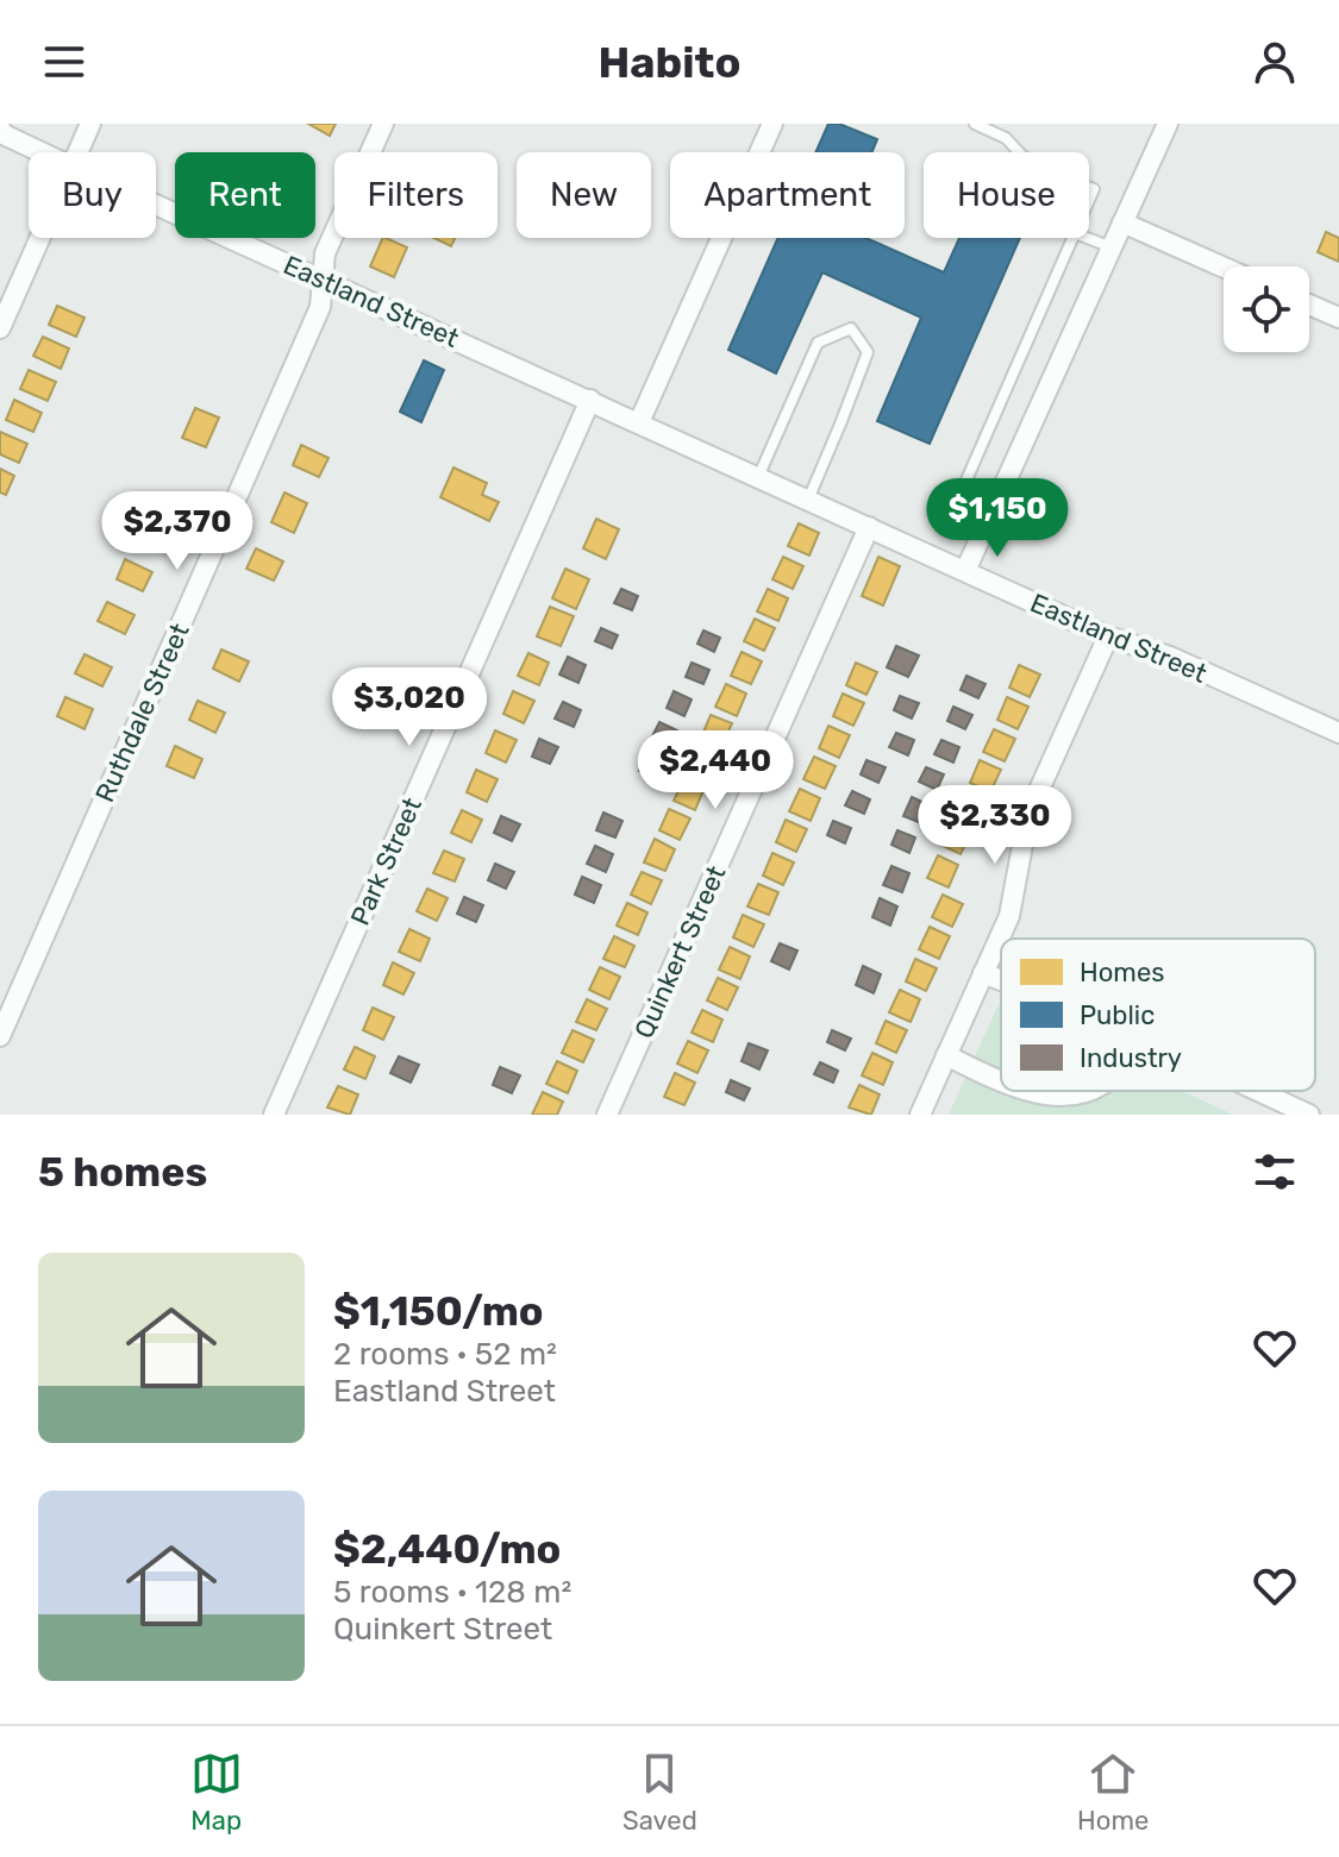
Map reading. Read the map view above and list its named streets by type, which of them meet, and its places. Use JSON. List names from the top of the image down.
{
  "streets": {
    "street": [
      "Eastland Street",
      "Ruthdale Street",
      "Park Street",
      "Quinkert Street"
    ]
  },
  "crossings": [
    ["Eastland Street", "Ruthdale Street"],
    ["Eastland Street", "Park Street"],
    ["Eastland Street", "Quinkert Street"]
  ],
  "legend": ["Homes", "Public", "Industry"],
  "page": {
    "header": "Habito",
    "chip": [
      "Buy",
      "Rent",
      "Filters",
      "New",
      "Apartment",
      "House"
    ],
    "price": [
      "$1,150",
      "$2,370",
      "$3,020",
      "$2,440",
      "$2,330"
    ],
    "heading": "5 homes",
    "list": [
      {
        "name": "$1,150/mo",
        "note": "2 rooms · 52 m² · Eastland Street"
      },
      {
        "name": "$2,440/mo",
        "note": "5 rooms · 128 m² · Quinkert Street"
      }
    ],
    "tabs": ["Map", "Saved", "Home"]
  }
}
